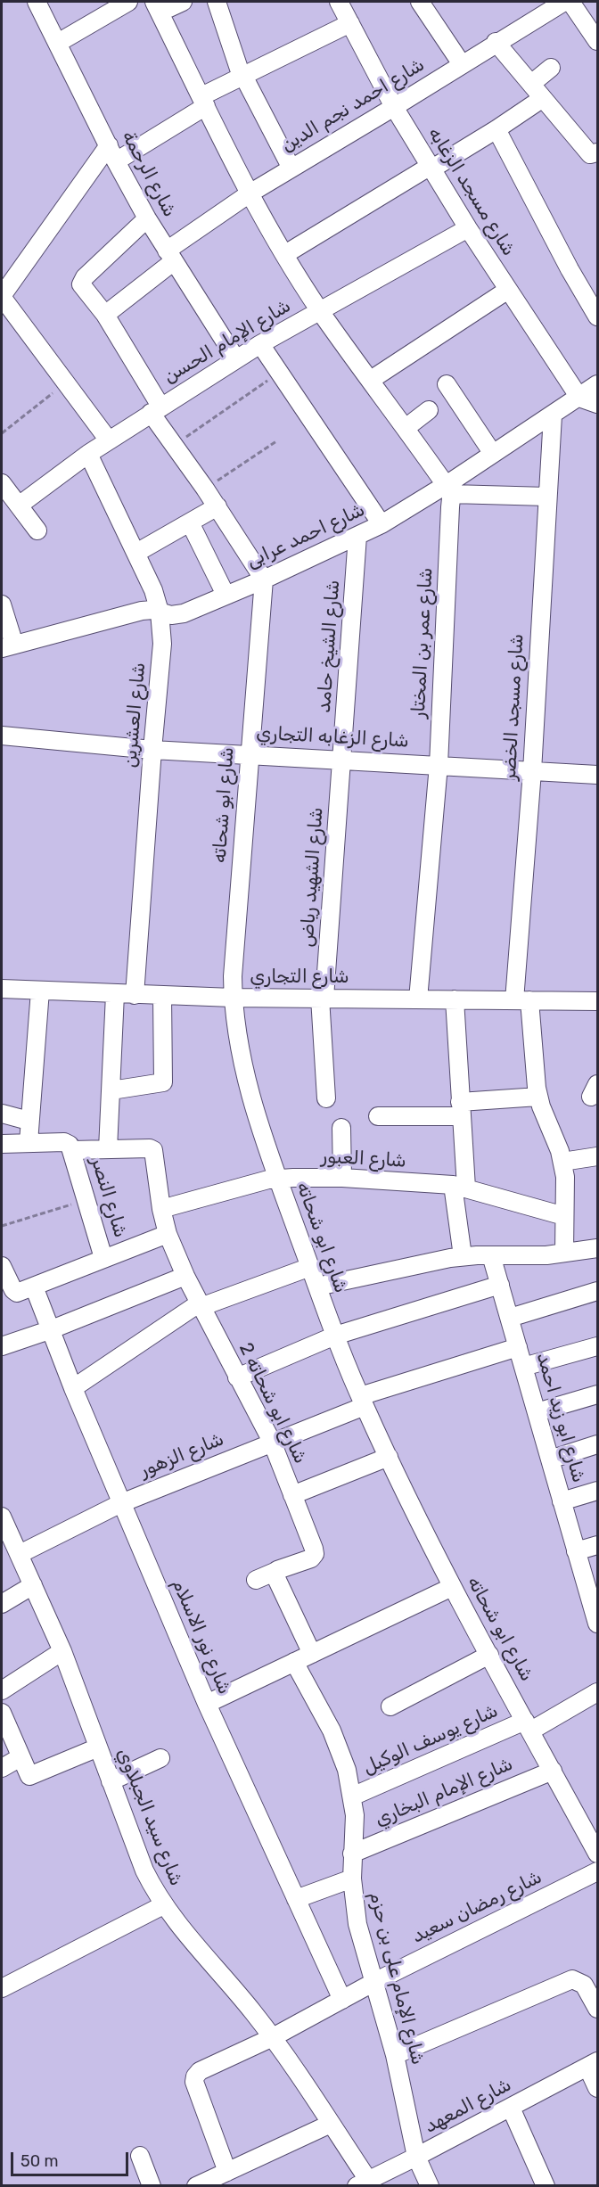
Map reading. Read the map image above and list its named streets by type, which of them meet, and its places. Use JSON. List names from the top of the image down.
{
  "streets": {
    "street": [
      "شارع احمد نجم الدين",
      "شارع الرحمة",
      "شارع مسجد الزغابه",
      "شارع الإمام الحسن",
      "شارع احمد عرابى",
      "شارع عمر بن المختار",
      "شارع الشيخ حامد",
      "شارع مسجد الخضر",
      "شارع العشرين",
      "شارع الزغابه التجاري",
      "شارع ابو شحاته",
      "شارع الشهيد رياض",
      "شارع التجاري",
      "شارع العبور",
      "شارع النصر",
      "شارع ابو شحاته 2",
      "شارع ابو زيد احمد",
      "شارع الزهور",
      "شارع نور الاسلام",
      "شارع يوسف الوكيل",
      "شارع الإمام البخاري",
      "شارع سيد الجبلاوي",
      "شارع رمضان سعيد",
      "شارع الإمام على بن حزم",
      "شارع المعهد"
    ]
  },
  "crossings": [
    ["شارع احمد نجم الدين", "شارع الرحمة"],
    ["شارع احمد نجم الدين", "شارع مسجد الزغابه"],
    ["شارع الرحمة", "شارع الإمام الحسن"],
    ["شارع مسجد الزغابه", "شارع الإمام الحسن"],
    ["شارع مسجد الزغابه", "شارع احمد عرابى"],
    ["شارع الإمام الحسن", "شارع العشرين"],
    ["شارع احمد عرابى", "شارع عمر بن المختار"],
    ["شارع احمد عرابى", "شارع الشيخ حامد"],
    ["شارع احمد عرابى", "شارع مسجد الخضر"],
    ["شارع احمد عرابى", "شارع العشرين"],
    ["شارع احمد عرابى", "شارع ابو شحاته"],
    ["شارع عمر بن المختار", "شارع الزغابه التجاري"],
    ["شارع عمر بن المختار", "شارع التجاري"],
    ["شارع الشيخ حامد", "شارع الزغابه التجاري"],
    ["شارع الشيخ حامد", "شارع الشهيد رياض"],
    ["شارع مسجد الخضر", "شارع الزغابه التجاري"],
    ["شارع مسجد الخضر", "شارع التجاري"],
    ["شارع مسجد الخضر", "شارع العبور"],
    ["شارع العشرين", "شارع الزغابه التجاري"],
    ["شارع العشرين", "شارع التجاري"],
    ["شارع الزغابه التجاري", "شارع ابو شحاته"],
    ["شارع الزغابه التجاري", "شارع الشهيد رياض"],
    ["شارع ابو شحاته", "شارع التجاري"],
    ["شارع ابو شحاته", "شارع العبور"],
    ["شارع ابو شحاته", "شارع الزهور"],
    ["شارع ابو شحاته", "شارع يوسف الوكيل"],
    ["شارع ابو شحاته", "شارع الإمام البخاري"],
    ["شارع الشهيد رياض", "شارع التجاري"],
    ["شارع العبور", "شارع ابو شحاته 2"],
    ["شارع ابو شحاته 2", "شارع الزهور"],
    ["شارع ابو زيد احمد", "شارع الزهور"],
    ["شارع الزهور", "شارع نور الاسلام"],
    ["شارع الزهور", "شارع سيد الجبلاوي"],
    ["شارع نور الاسلام", "شارع رمضان سعيد"],
    ["شارع يوسف الوكيل", "شارع الإمام على بن حزم"],
    ["شارع الإمام البخاري", "شارع الإمام على بن حزم"],
    ["شارع سيد الجبلاوي", "شارع رمضان سعيد"],
    ["شارع سيد الجبلاوي", "شارع المعهد"],
    ["شارع رمضان سعيد", "شارع الإمام على بن حزم"],
    ["شارع الإمام على بن حزم", "شارع المعهد"]
  ],
  "scale_bar": "50 m"
}
